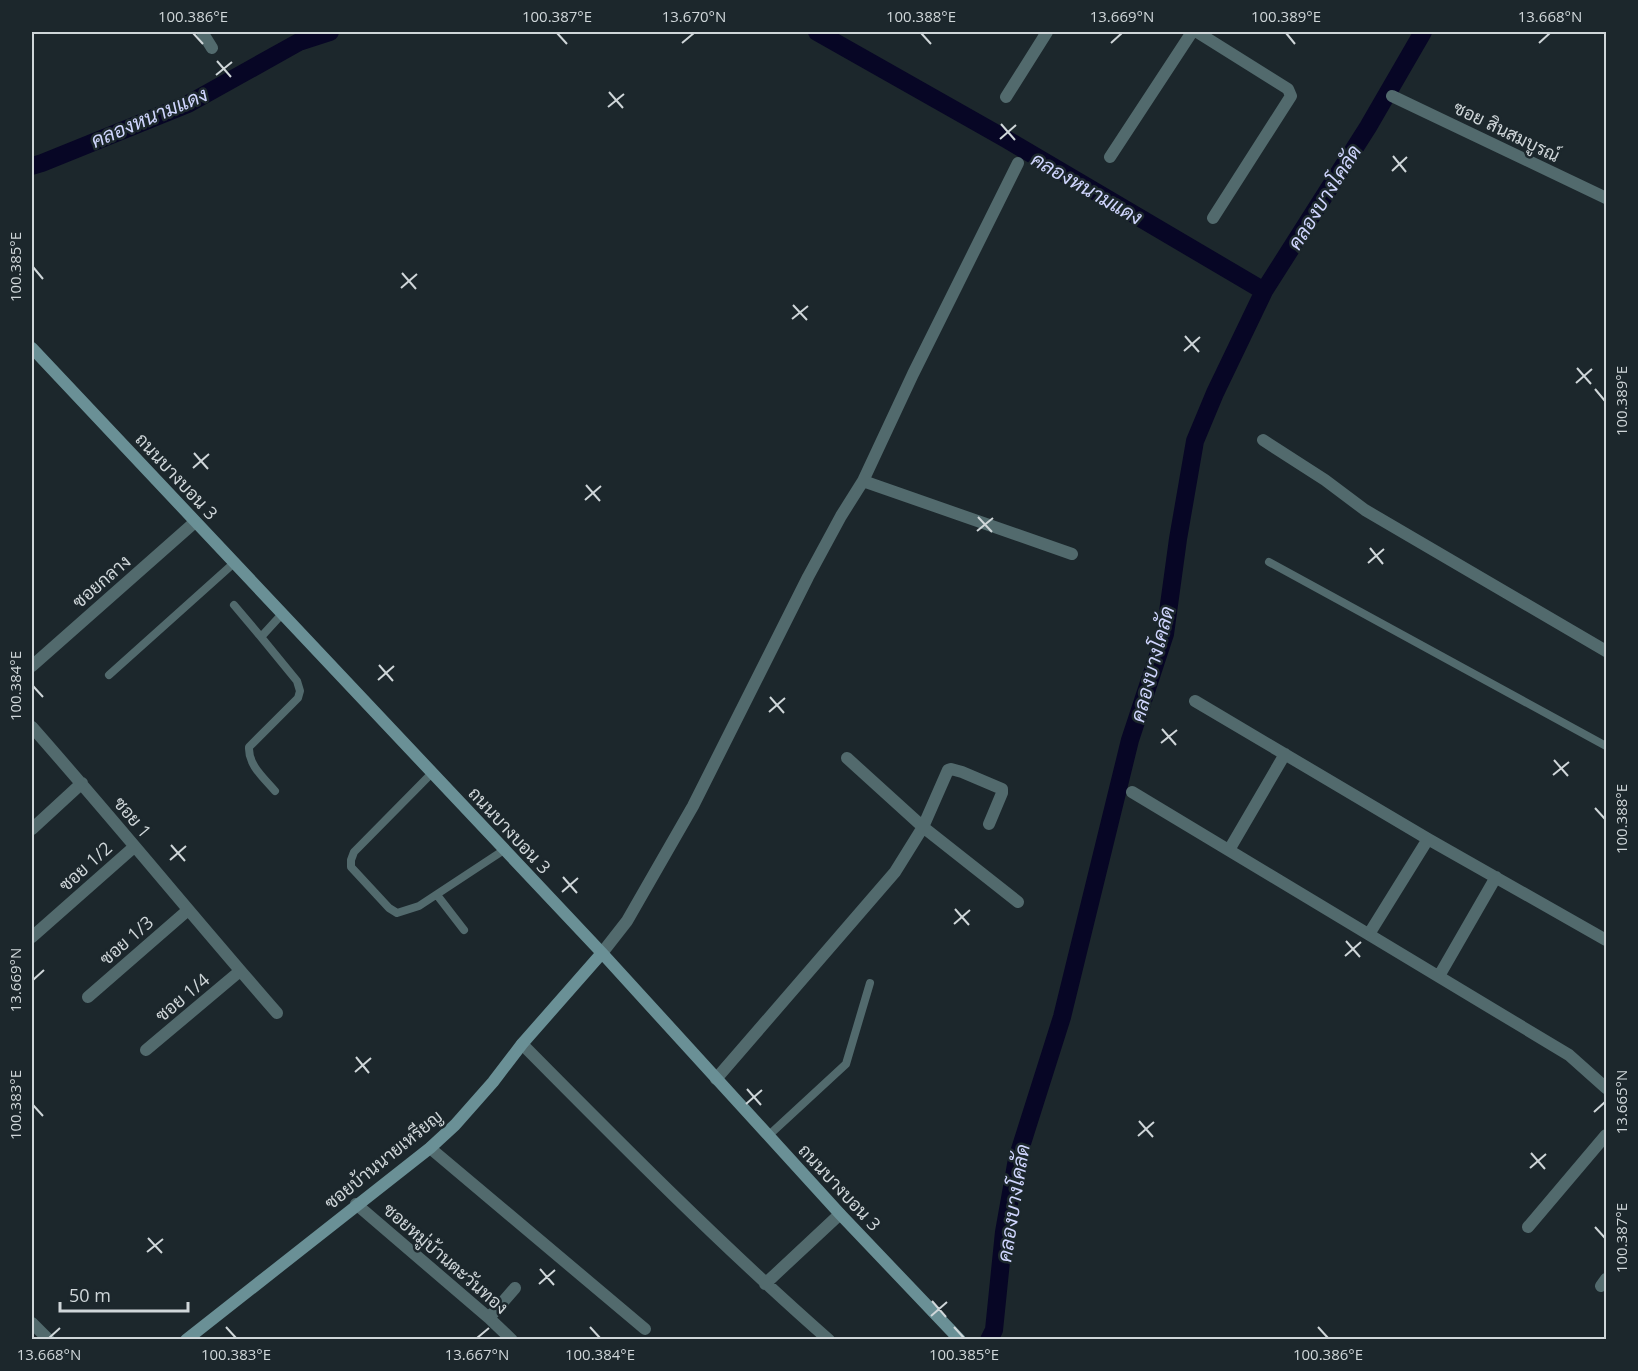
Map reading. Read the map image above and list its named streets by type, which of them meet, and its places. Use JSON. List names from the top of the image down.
{
  "streets": {
    "main road": ["ถนนบางบอน 3", "ซอยบ้านนายเหรียญ"],
    "street": [
      "ซอย สินสมบูรณ์",
      "ซอยกลาง",
      "ซอย 1",
      "ซอย 1/2",
      "ซอย 1/3",
      "ซอย 1/4",
      "ซอยหมู่บ้านตะวันทอง"
    ]
  },
  "crossings": [
    ["ถนนบางบอน 3", "ซอยกลาง"],
    ["ถนนบางบอน 3", "ซอยบ้านนายเหรียญ"],
    ["ซอย 1", "ซอย 1/2"],
    ["ซอย 1", "ซอย 1/3"],
    ["ซอย 1", "ซอย 1/4"],
    ["ซอยบ้านนายเหรียญ", "ซอยหมู่บ้านตะวันทอง"]
  ],
  "water": ["คลองหนามแดง", "คลองบางโคลัด"],
  "scale_bar": "50 m",
  "coordinates": [
    "100.386°E",
    "100.387°E",
    "13.670°N",
    "100.388°E",
    "13.669°N",
    "100.389°E",
    "13.668°N",
    "100.385°E",
    "100.384°E",
    "13.665°N",
    "100.383°E",
    "13.667°N"
  ]
}
